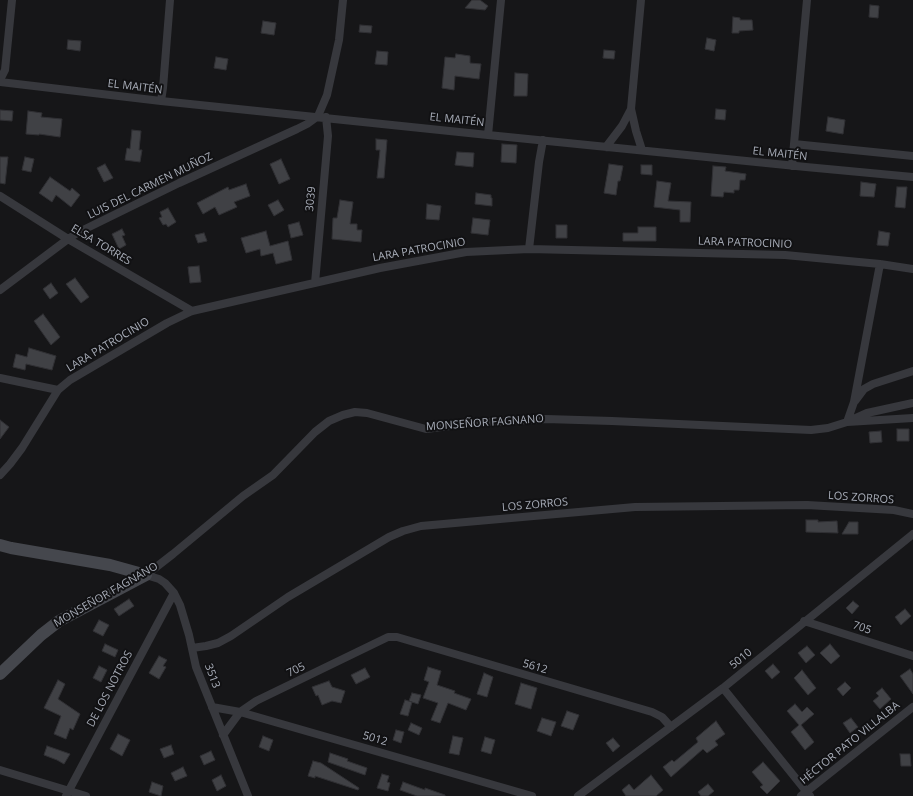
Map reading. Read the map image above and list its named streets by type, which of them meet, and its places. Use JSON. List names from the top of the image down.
{
  "streets": {
    "street": [
      "EL MAITÉN",
      "LUIS DEL CARMEN MUÑOZ",
      "3039",
      "LARA PATROCINIO",
      "ELSA TORRES",
      "MONSEÑOR FAGNANO",
      "LOS ZORROS",
      "705",
      "5010",
      "5612",
      "3513",
      "DE LOS NOTROS",
      "5012",
      "HÉCTOR PATO VILLALBA"
    ]
  },
  "crossings": [
    ["EL MAITÉN", "LUIS DEL CARMEN MUÑOZ"],
    ["EL MAITÉN", "3039"],
    ["LUIS DEL CARMEN MUÑOZ", "3039"],
    ["LUIS DEL CARMEN MUÑOZ", "ELSA TORRES"],
    ["3039", "LARA PATROCINIO"],
    ["LARA PATROCINIO", "ELSA TORRES"],
    ["MONSEÑOR FAGNANO", "3513"],
    ["LOS ZORROS", "3513"],
    ["705", "5010"],
    ["705", "5612"],
    ["705", "3513"],
    ["705", "5012"],
    ["5010", "5612"],
    ["3513", "DE LOS NOTROS"],
    ["3513", "5012"]
  ]
}
